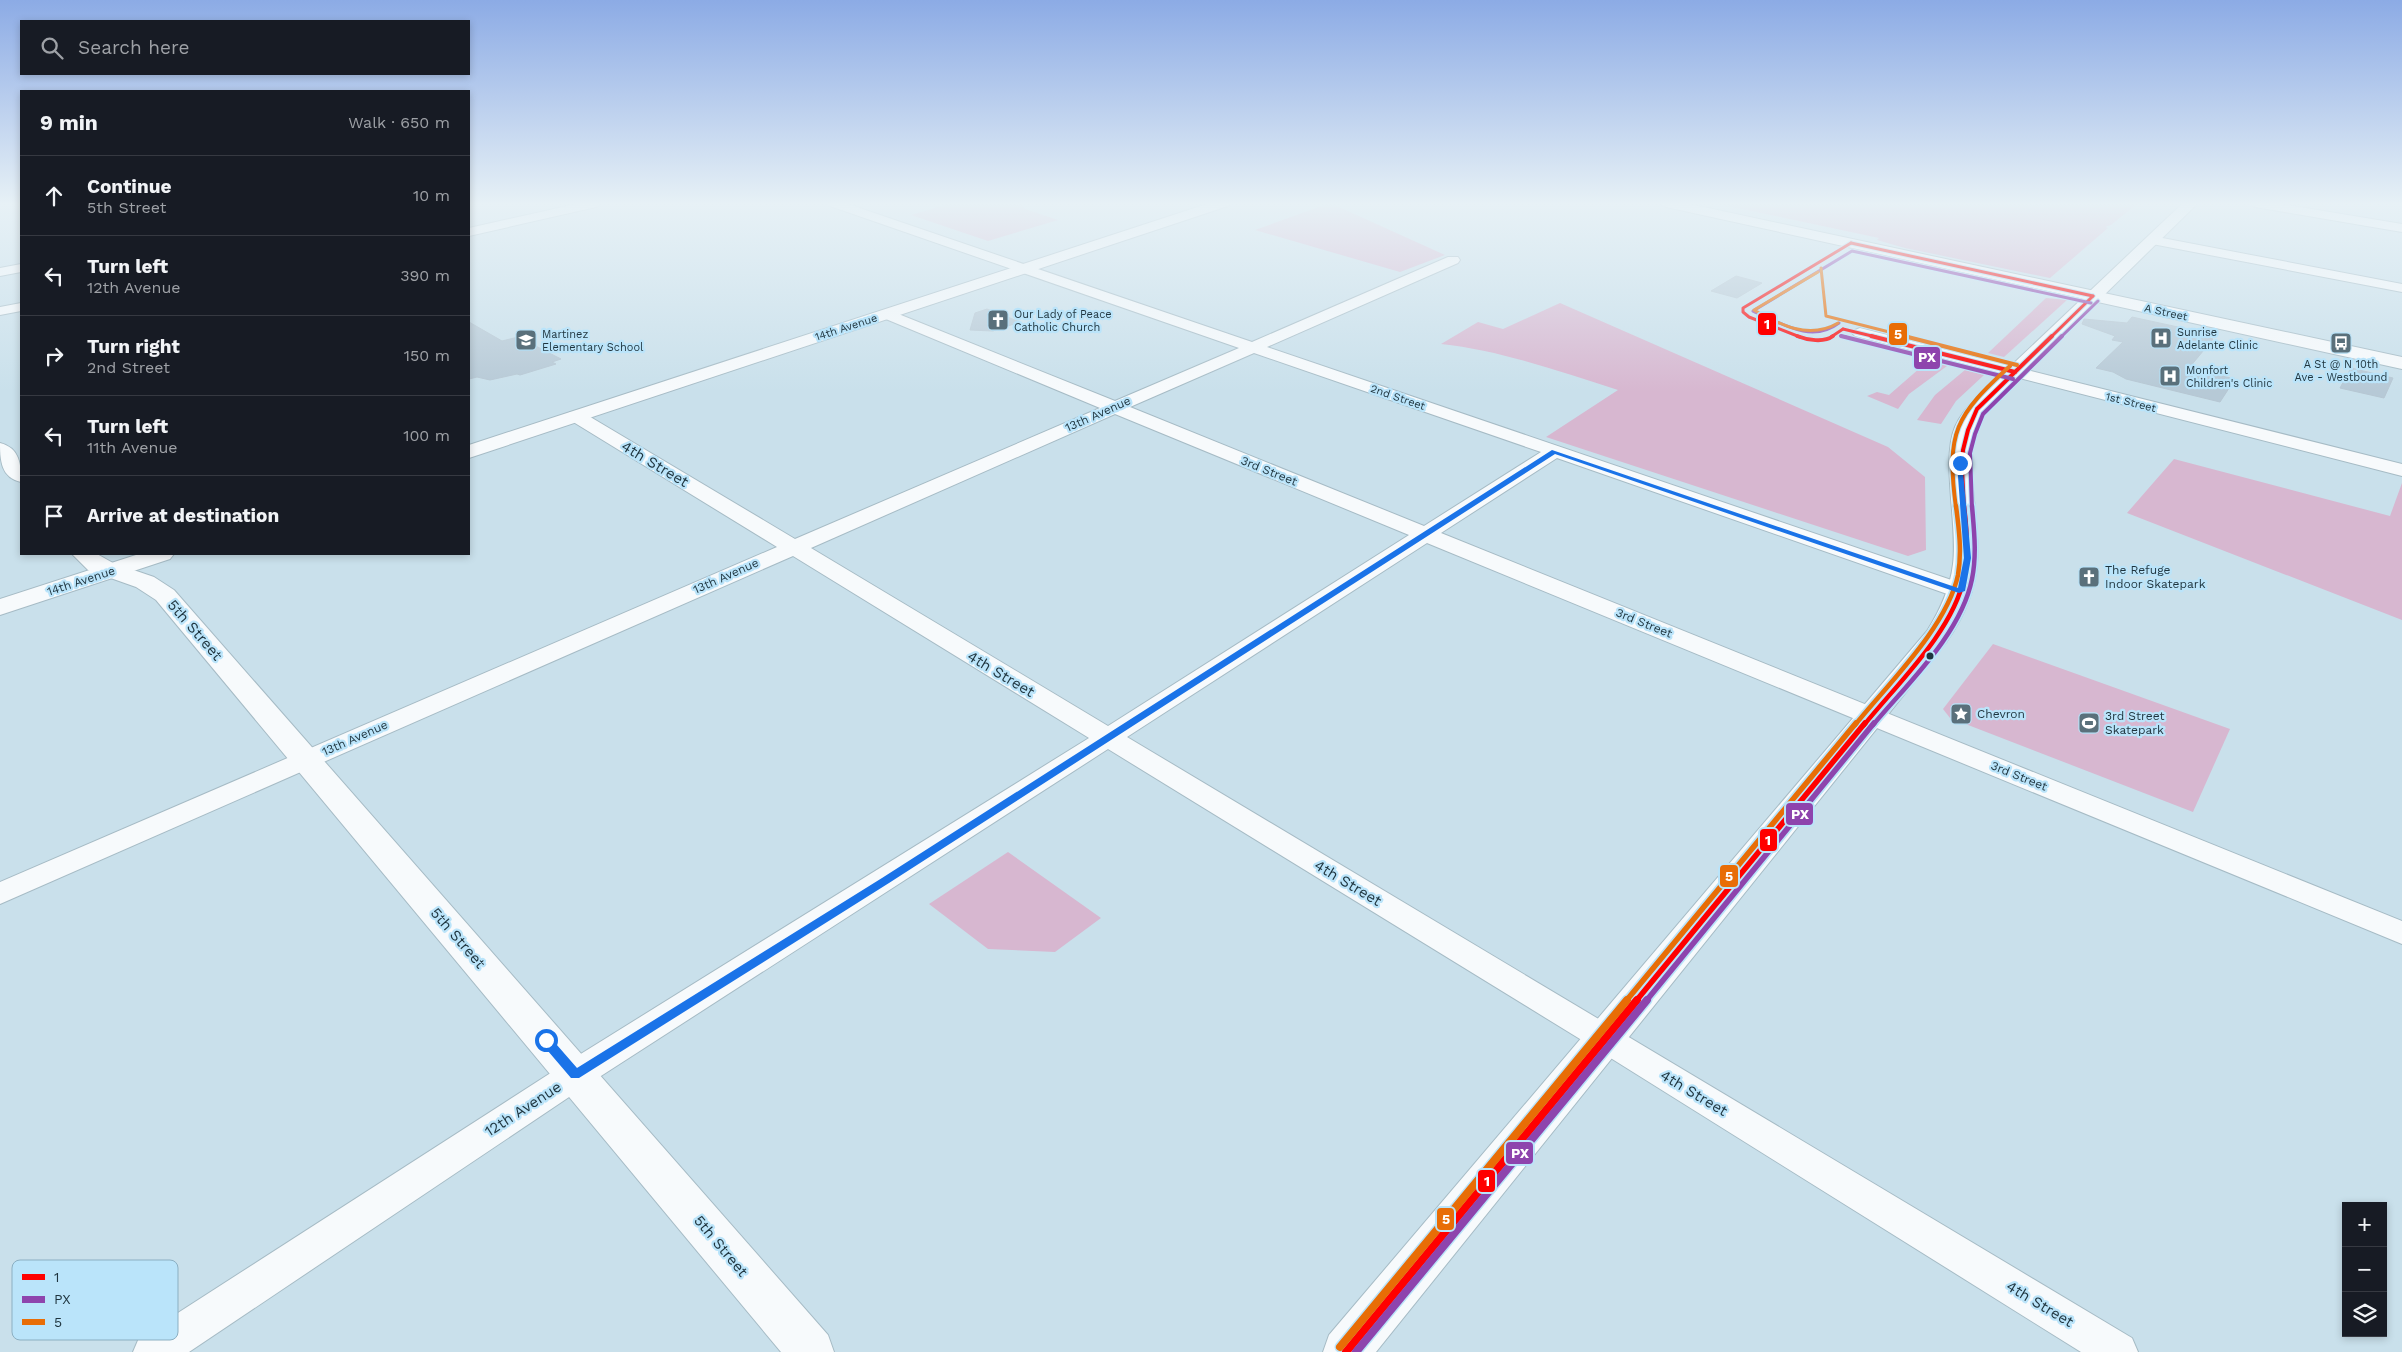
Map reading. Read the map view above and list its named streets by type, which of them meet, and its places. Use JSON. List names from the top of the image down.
{
  "streets": {
    "main road": ["A Street", "14th Avenue", "5th Street"],
    "street": [
      "2nd Street",
      "1st Street",
      "13th Avenue",
      "4th Street",
      "3rd Street",
      "12th Avenue"
    ]
  },
  "crossings": [
    ["14th Avenue", "2nd Street"],
    ["14th Avenue", "4th Street"],
    ["14th Avenue", "3rd Street"],
    ["14th Avenue", "5th Street"],
    ["2nd Street", "13th Avenue"],
    ["2nd Street", "12th Avenue"],
    ["13th Avenue", "4th Street"],
    ["13th Avenue", "3rd Street"],
    ["13th Avenue", "5th Street"],
    ["4th Street", "12th Avenue"],
    ["3rd Street", "12th Avenue"],
    ["5th Street", "12th Avenue"]
  ],
  "places": {
    "church": ["Our Lady of Peace Catholic Church", "The Refuge Indoor Skatepark"],
    "hospital": ["Sunrise Adelante Clinic", "Monfort Children's Clinic"],
    "school or university": ["Martinez Elementary School"],
    "bus stop": ["A St @ N 10th Ave - Westbound"],
    "place": ["Chevron"],
    "sports": ["3rd Street Skatepark"]
  },
  "lines": ["transit line 1", "transit line PX", "transit line 5"],
  "legend": ["1", "PX", "5"],
  "page": {
    "search": "Search here",
    "heading": ["9 min", "Walk · 650 m"],
    "list": [
      ["Continue", "5th Street", "10 m"],
      ["Turn left", "12th Avenue", "390 m"],
      ["Turn right", "2nd Street", "150 m"],
      ["Turn left", "11th Avenue", "100 m"],
      "Arrive at destination"
    ],
    "map_buttons": ["+", "−"]
  }
}
